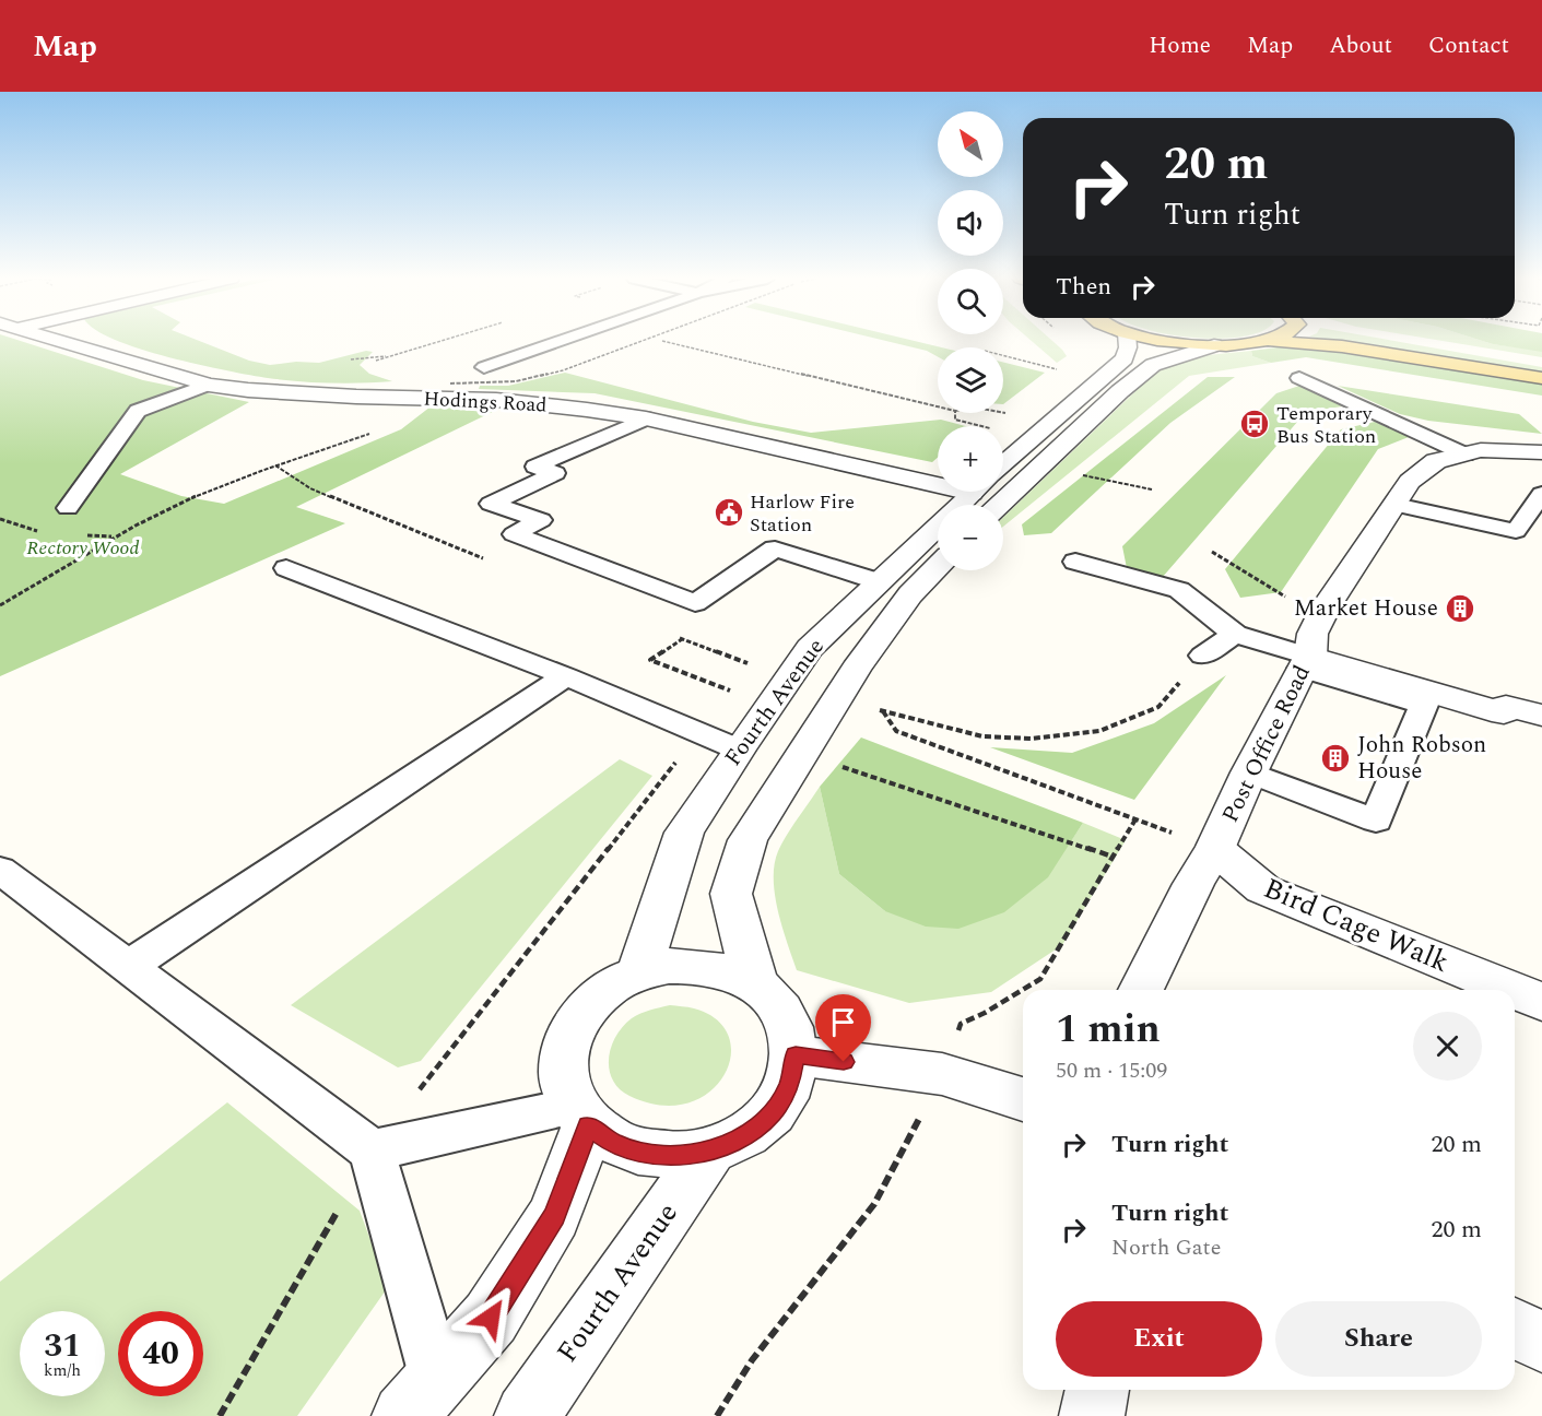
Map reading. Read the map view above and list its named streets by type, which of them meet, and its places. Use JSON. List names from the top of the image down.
{
  "streets": {
    "street": [
      "Hodings Road",
      "Fourth Avenue",
      "Post Office Road",
      "Bird Cage Walk"
    ]
  },
  "crossings": [
    ["Post Office Road", "Bird Cage Walk"]
  ],
  "parks": ["Rectory Wood"],
  "places": {
    "bus stop": ["Temporary Bus Station"],
    "public building": ["Harlow Fire Station"],
    "building": ["Market House", "John Robson House"]
  },
  "north": "top left",
  "page": {
    "header": "Map",
    "nav": [
      "Home",
      "Map",
      "About",
      "Contact"
    ],
    "map_buttons": ["+", "−"],
    "turn": ["20 m", "Turn right"],
    "then": "Then",
    "heading": ["1 min", "50 m · 15:09"],
    "list": [
      {
        "name": "Turn right",
        "value": "20 m"
      },
      {
        "name": "Turn right",
        "note": "North Gate",
        "value": "20 m"
      }
    ],
    "buttons": ["Exit", "Share"],
    "speed": "31 km/h",
    "limit": "40"
  }
}
